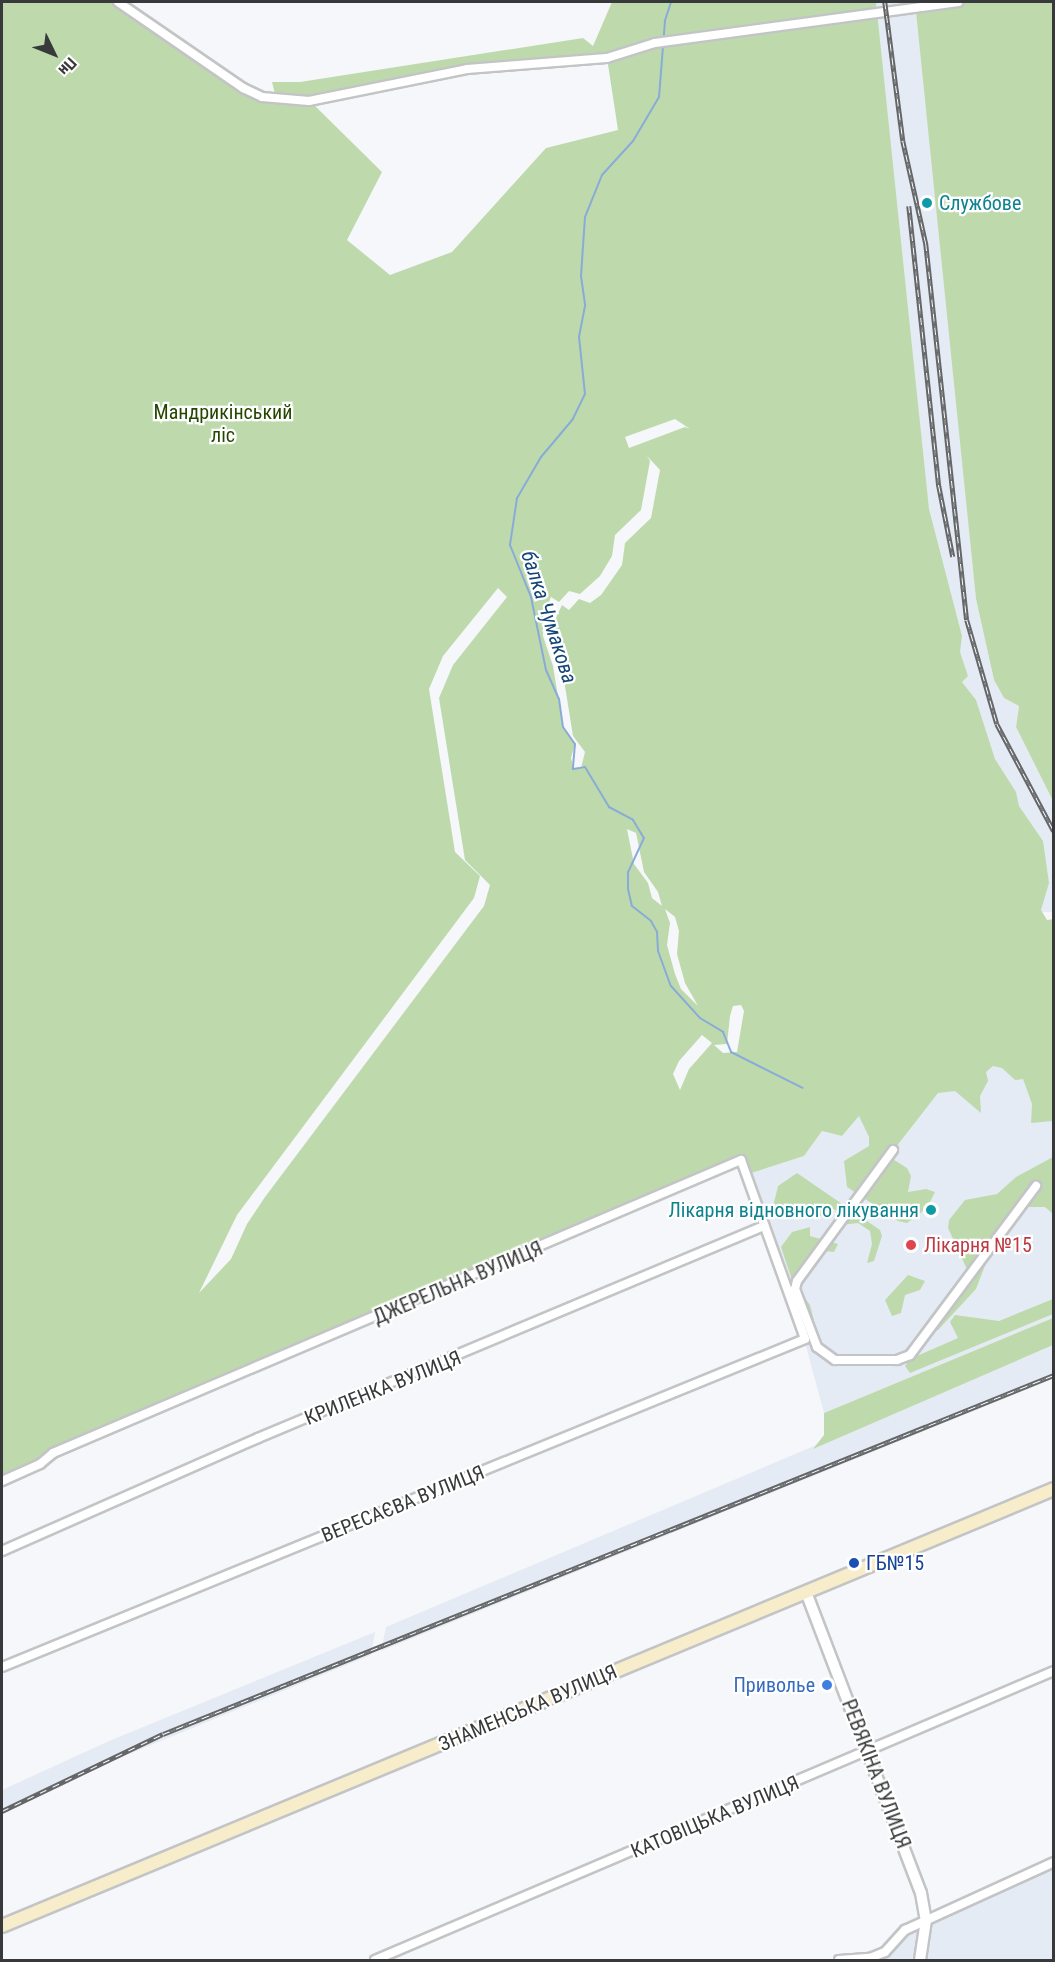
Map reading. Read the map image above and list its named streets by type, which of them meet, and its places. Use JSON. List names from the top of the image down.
{
  "streets": {
    "main road": ["ЗНАМЕНСЬКА ВУЛИЦЯ"],
    "street": [
      "ДЖЕРЕЛЬНА ВУЛИЦЯ",
      "КРИЛЕНКА ВУЛИЦЯ",
      "ВЕРЕСАЄВА ВУЛИЦЯ",
      "РЕВЯКІНА ВУЛИЦЯ",
      "КАТОВІЦЬКА ВУЛИЦЯ"
    ]
  },
  "crossings": [
    ["ДЖЕРЕЛЬНА ВУЛИЦЯ", "КРИЛЕНКА ВУЛИЦЯ"],
    ["ДЖЕРЕЛЬНА ВУЛИЦЯ", "ВЕРЕСАЄВА ВУЛИЦЯ"],
    ["ЗНАМЕНСЬКА ВУЛИЦЯ", "РЕВЯКІНА ВУЛИЦЯ"],
    ["РЕВЯКІНА ВУЛИЦЯ", "КАТОВІЦЬКА ВУЛИЦЯ"]
  ],
  "water": ["балка Чумакова"],
  "parks": ["Мандрикінський ліс"],
  "places": [
    "Службове",
    "Лікарня відновного лікування",
    "Лікарня №15",
    "ГБ№15",
    "Приволье"
  ],
  "north": "bottom right"
}
